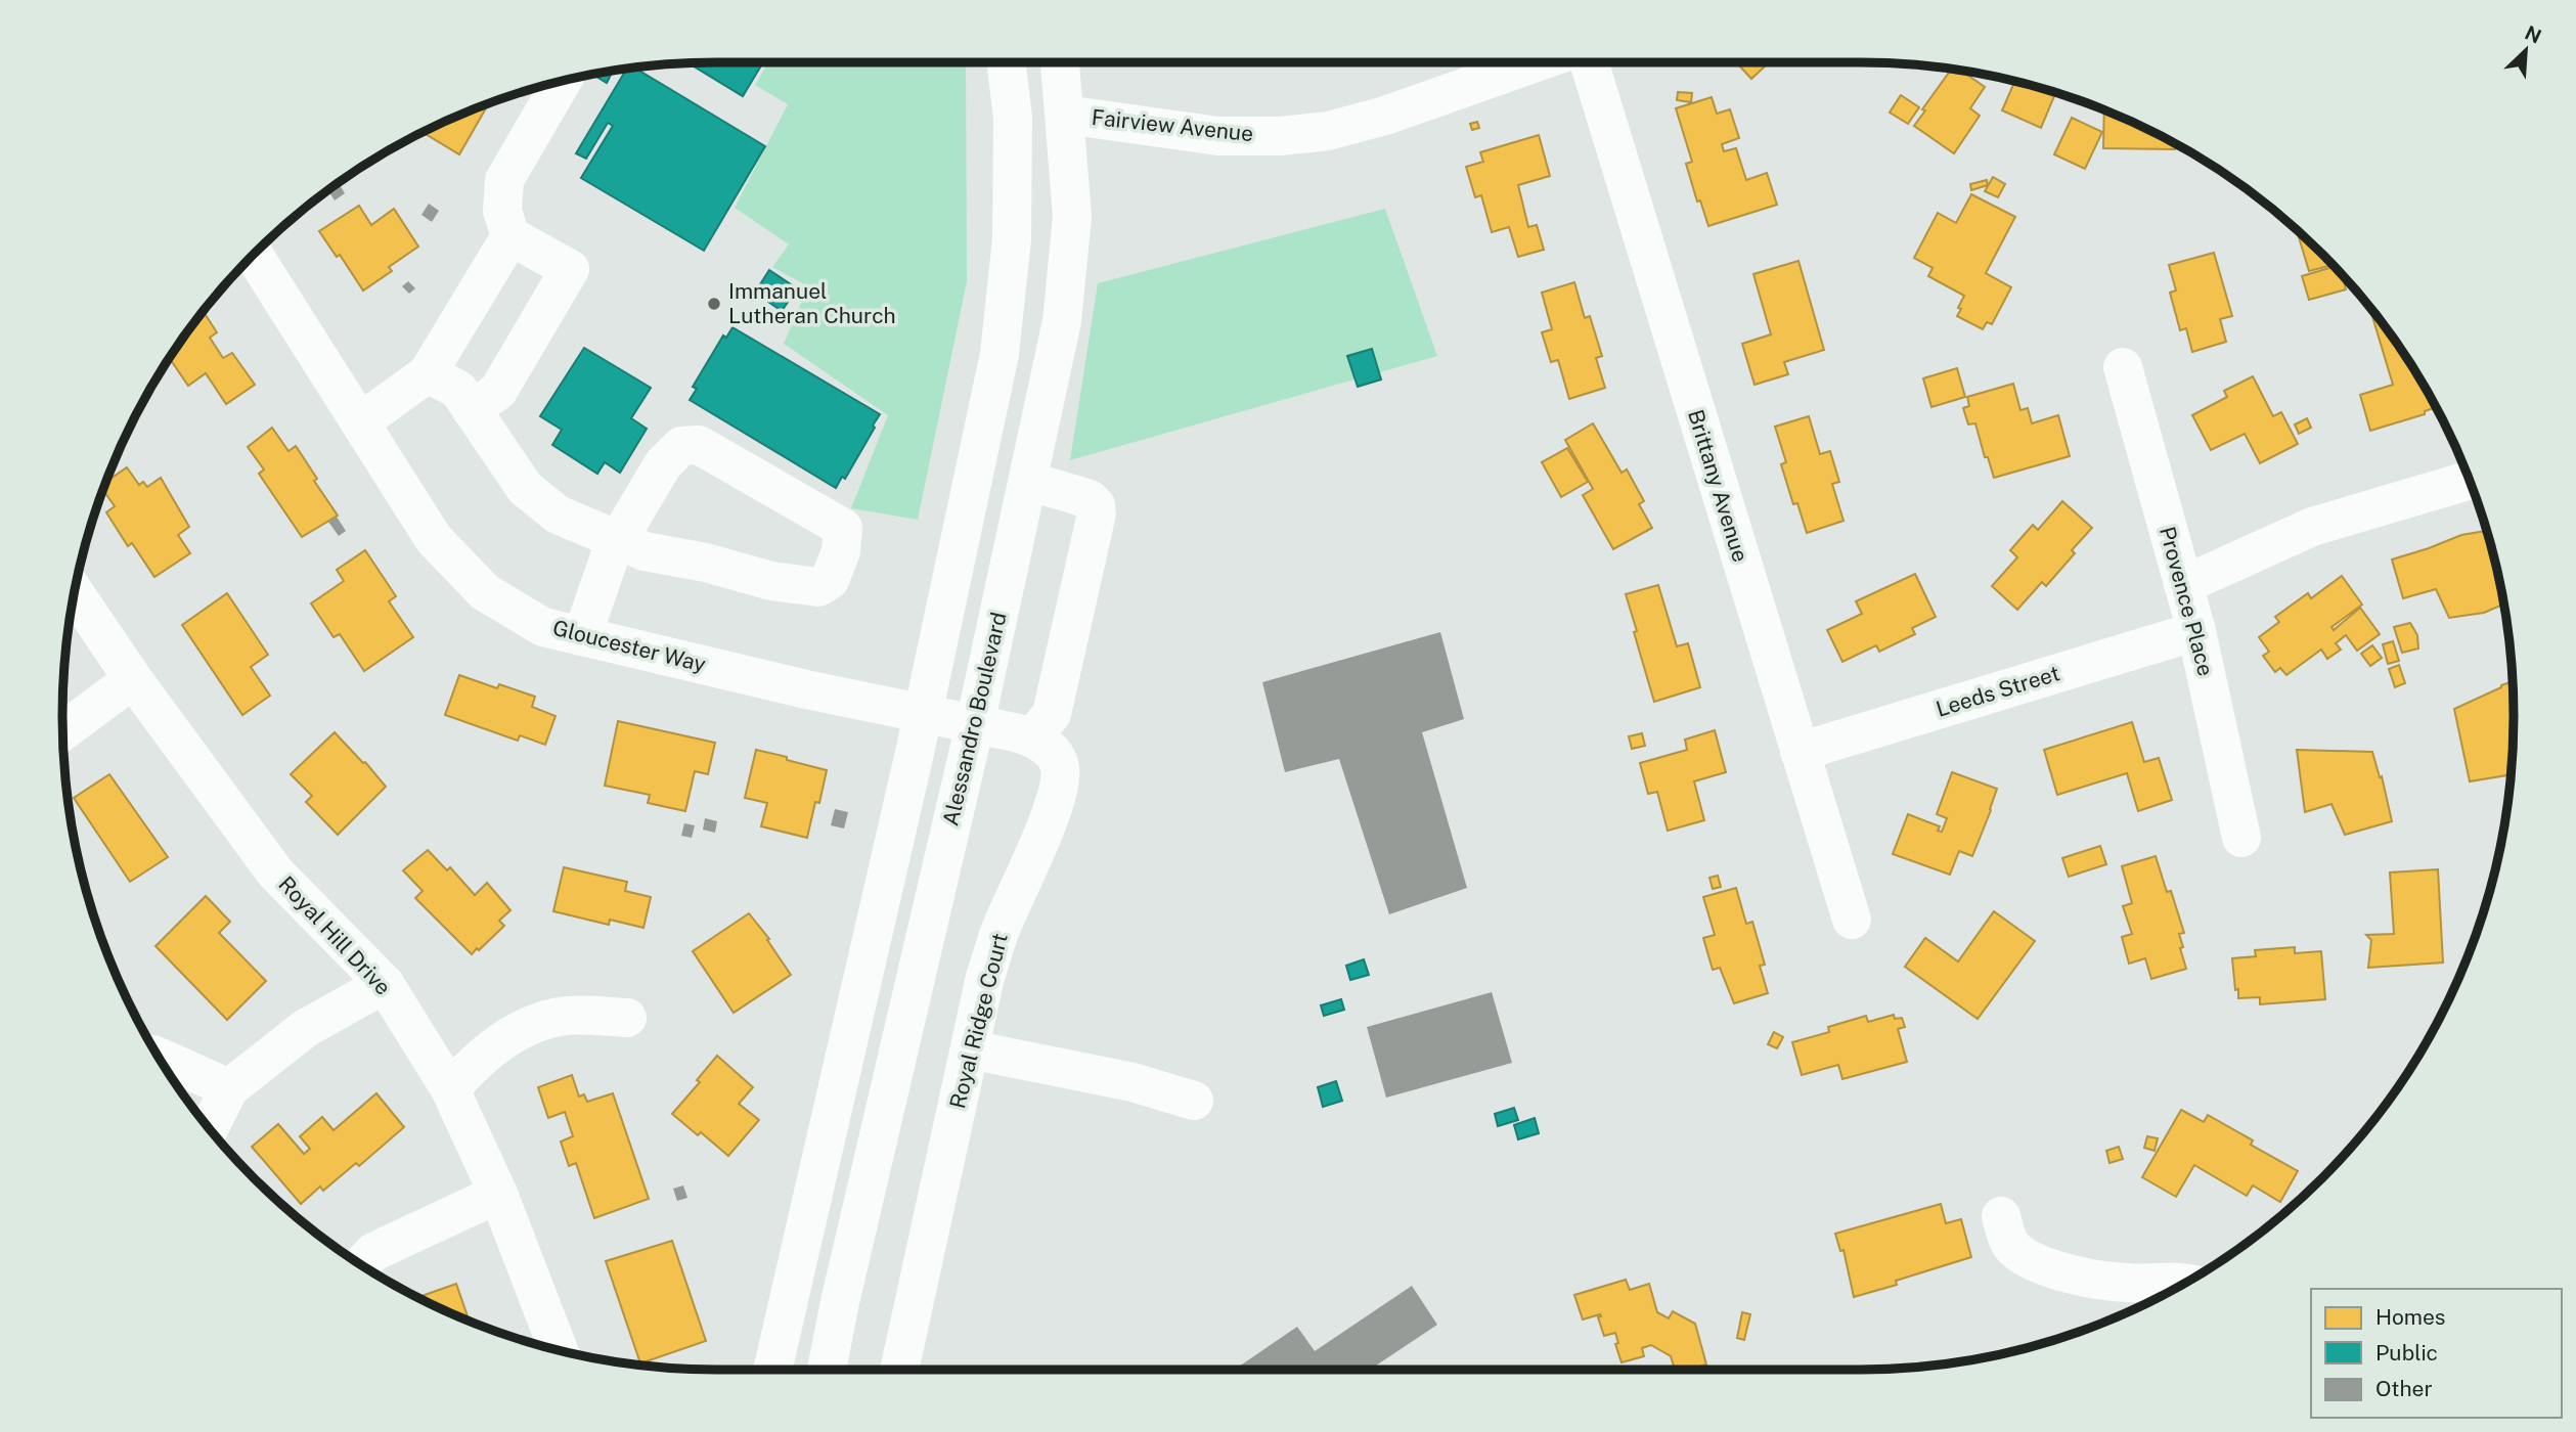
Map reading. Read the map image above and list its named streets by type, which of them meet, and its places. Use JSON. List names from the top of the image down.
{
  "streets": {
    "street": [
      "Fairview Avenue",
      "Brittany Avenue",
      "Provence Place",
      "Gloucester Way",
      "Leeds Street",
      "Alessandro Boulevard",
      "Royal Hill Drive",
      "Royal Ridge Court"
    ]
  },
  "crossings": [
    ["Fairview Avenue", "Alessandro Boulevard"],
    ["Brittany Avenue", "Leeds Street"],
    ["Provence Place", "Leeds Street"],
    ["Gloucester Way", "Alessandro Boulevard"]
  ],
  "places": ["Immanuel Lutheran Church"],
  "legend": ["Homes", "Public", "Other"],
  "north": "top right"
}
